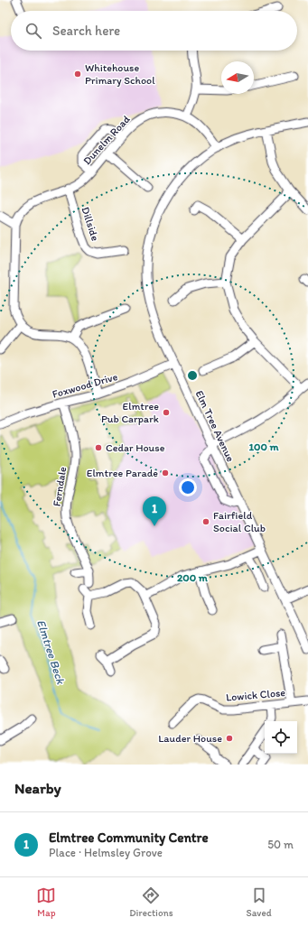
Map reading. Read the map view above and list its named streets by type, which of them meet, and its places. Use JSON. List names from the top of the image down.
{
  "streets": {
    "street": [
      "Dunelm Road",
      "Dillside",
      "Foxwood Drive",
      "Elm Tree Avenue",
      "Ferndale",
      "Lowick Close"
    ]
  },
  "crossings": [
    ["Dunelm Road", "Dillside"],
    ["Dunelm Road", "Elm Tree Avenue"],
    ["Foxwood Drive", "Elm Tree Avenue"],
    ["Foxwood Drive", "Ferndale"]
  ],
  "water": ["Elmtree Beck"],
  "places": [
    "Whitehouse Primary School",
    "Elmtree Pub Carpark",
    "Cedar House",
    "Elmtree Parade",
    "Fairfield Social Club",
    "Lauder House"
  ],
  "north": "left",
  "page": {
    "search": "Search here",
    "pins": "1",
    "heading": "Nearby",
    "list": [
      {
        "mark": "1",
        "name": "Elmtree Community Centre",
        "note": "Place · Helmsley Grove",
        "value": "50 m"
      }
    ],
    "nav": ["Map", "Directions", "Saved"]
  },
  "rings": ["100 m", "200 m"]
}
